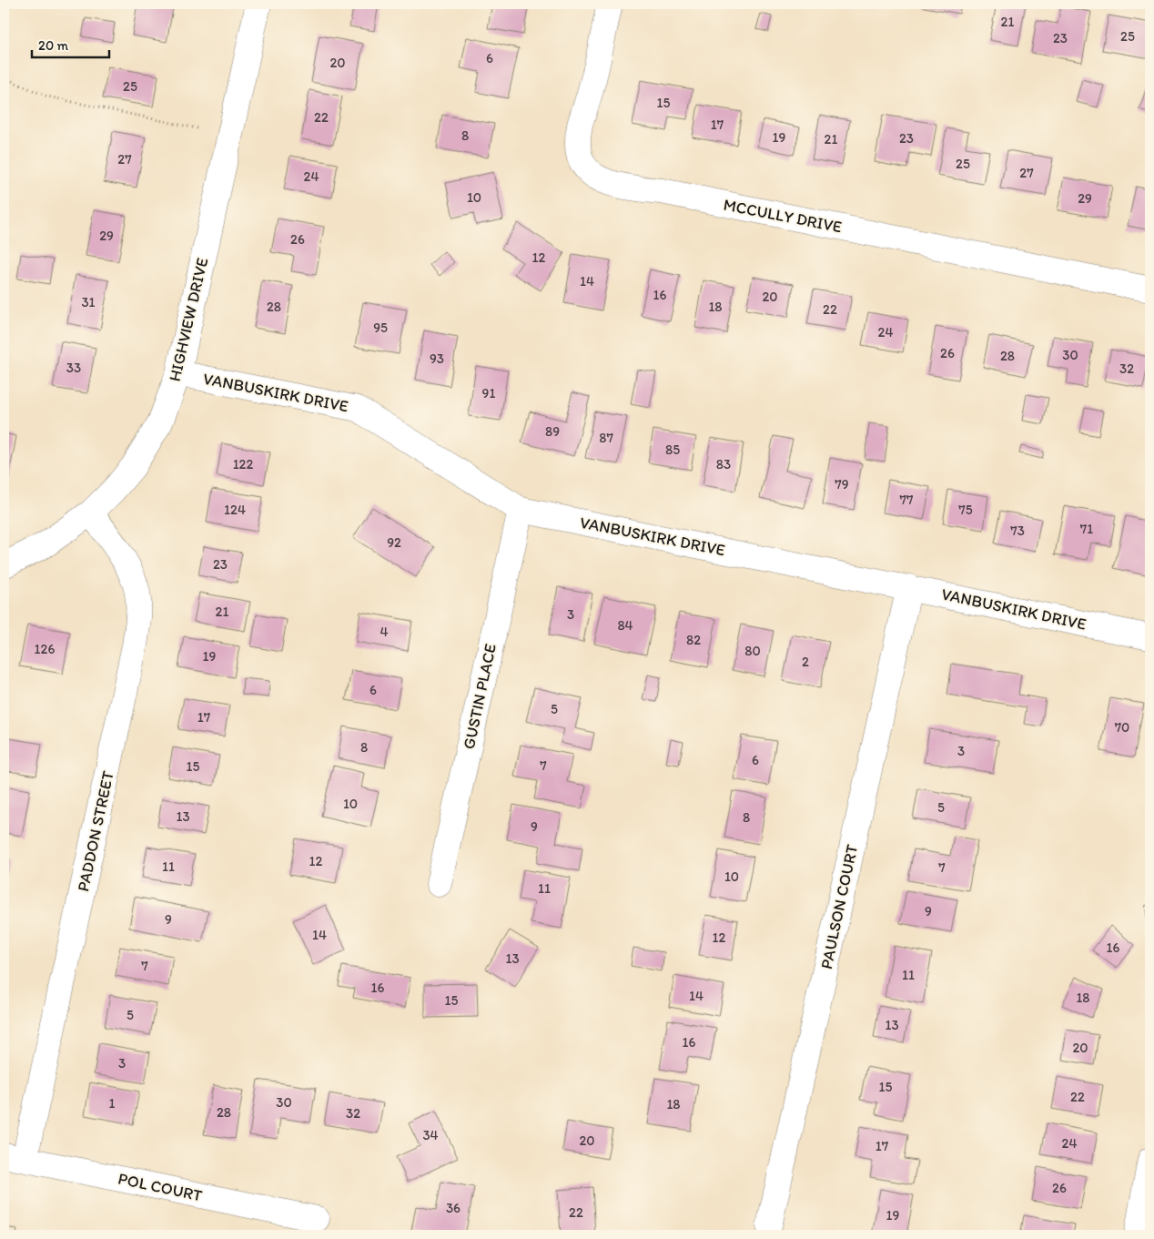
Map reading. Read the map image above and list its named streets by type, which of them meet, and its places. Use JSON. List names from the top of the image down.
{
  "streets": {
    "street": [
      "MCCULLY DRIVE",
      "HIGHVIEW DRIVE",
      "VANBUSKIRK DRIVE",
      "GUSTIN PLACE",
      "PADDON STREET",
      "PAULSON COURT",
      "POL COURT"
    ]
  },
  "crossings": [
    ["HIGHVIEW DRIVE", "VANBUSKIRK DRIVE"],
    ["HIGHVIEW DRIVE", "PADDON STREET"],
    ["VANBUSKIRK DRIVE", "GUSTIN PLACE"],
    ["VANBUSKIRK DRIVE", "PAULSON COURT"],
    ["PADDON STREET", "POL COURT"]
  ],
  "house_numbers": [
    "21",
    "25",
    "23",
    "6",
    "20",
    "25",
    "15",
    "22",
    "17",
    "8",
    "19",
    "23",
    "21",
    "27",
    "25",
    "27",
    "24",
    "10",
    "29",
    "29",
    "26",
    "12",
    "14",
    "16",
    "20",
    "31",
    "28",
    "18",
    "22",
    "95",
    "24",
    "26",
    "30",
    "28",
    "93",
    "33",
    "32",
    "91",
    "89",
    "87",
    "85",
    "122",
    "83",
    "79",
    "77",
    "124",
    "75",
    "71",
    "73",
    "92",
    "23",
    "21",
    "3",
    "84",
    "4",
    "82",
    "126",
    "80",
    "19",
    "2",
    "6",
    "5",
    "17",
    "70",
    "8",
    "3",
    "6",
    "7",
    "15",
    "10",
    "5",
    "13",
    "8",
    "9",
    "12",
    "11",
    "7",
    "10",
    "11",
    "9",
    "9",
    "14",
    "12",
    "16",
    "13",
    "7",
    "11",
    "16",
    "14",
    "18",
    "15",
    "5",
    "13",
    "16",
    "20",
    "3",
    "15",
    "22",
    "30",
    "1",
    "18",
    "28",
    "32",
    "34",
    "20",
    "24",
    "17",
    "26",
    "36",
    "22",
    "19"
  ],
  "scale_bar": "20 m"
}
